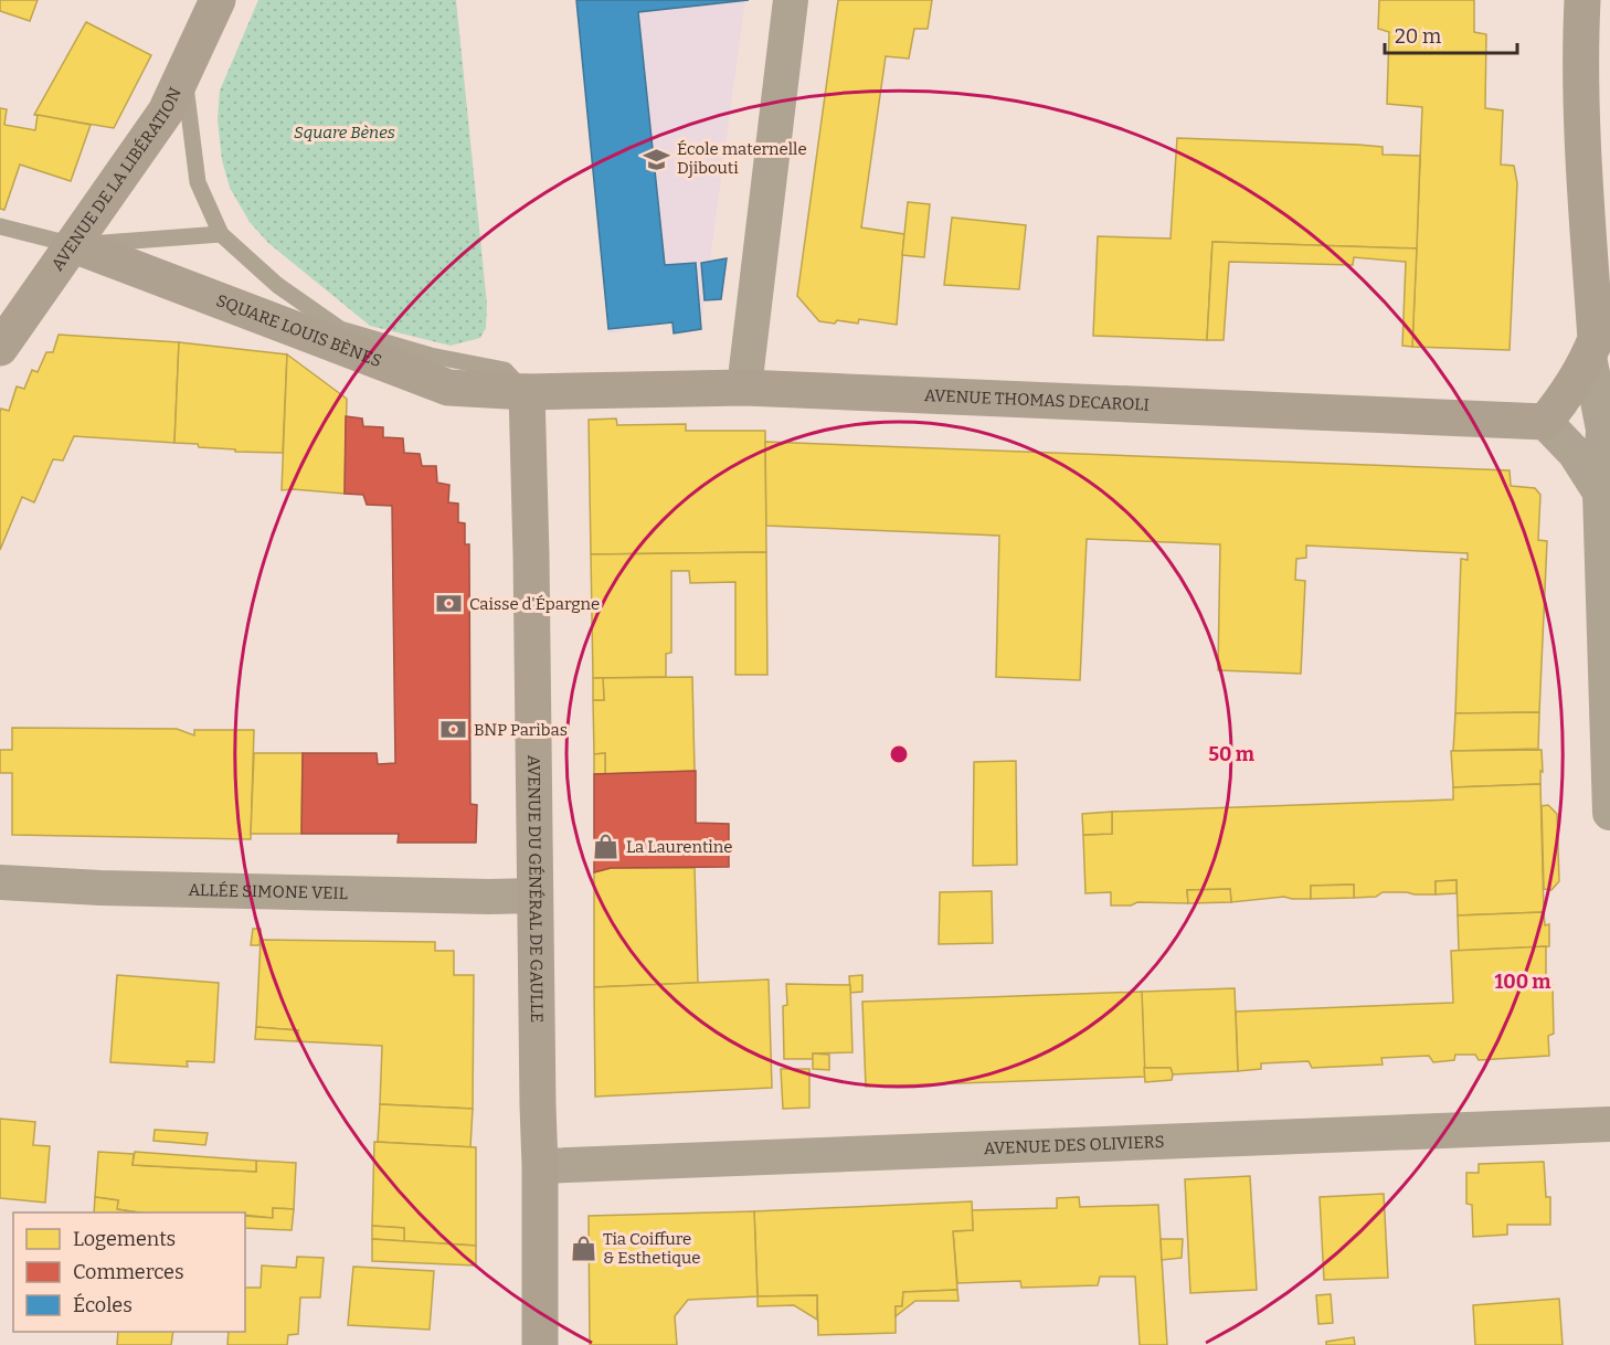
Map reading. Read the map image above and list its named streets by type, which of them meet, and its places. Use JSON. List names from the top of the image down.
{
  "streets": {
    "main road": [
      "AVENUE DE LA LIBÉRATION",
      "SQUARE LOUIS BÈNES",
      "AVENUE THOMAS DECAROLI",
      "AVENUE DU GÉNÉRAL DE GAULLE"
    ],
    "street": ["ALLÉE SIMONE VEIL", "AVENUE DES OLIVIERS"]
  },
  "crossings": [
    ["AVENUE DE LA LIBÉRATION", "SQUARE LOUIS BÈNES"],
    ["SQUARE LOUIS BÈNES", "AVENUE THOMAS DECAROLI"],
    ["SQUARE LOUIS BÈNES", "AVENUE DU GÉNÉRAL DE GAULLE"],
    ["AVENUE THOMAS DECAROLI", "AVENUE DU GÉNÉRAL DE GAULLE"],
    ["AVENUE DU GÉNÉRAL DE GAULLE", "ALLÉE SIMONE VEIL"],
    ["AVENUE DU GÉNÉRAL DE GAULLE", "AVENUE DES OLIVIERS"]
  ],
  "parks": ["Square Bènes"],
  "places": {
    "school or university": ["École maternelle Djibouti"],
    "bank": ["Caisse d'Épargne", "BNP Paribas"],
    "shop": ["La Laurentine", "Tia Coiffure & Esthetique"]
  },
  "legend": ["Logements", "Commerces", "Écoles"],
  "scale_bar": "20 m",
  "rings": ["50 m", "100 m"]
}
